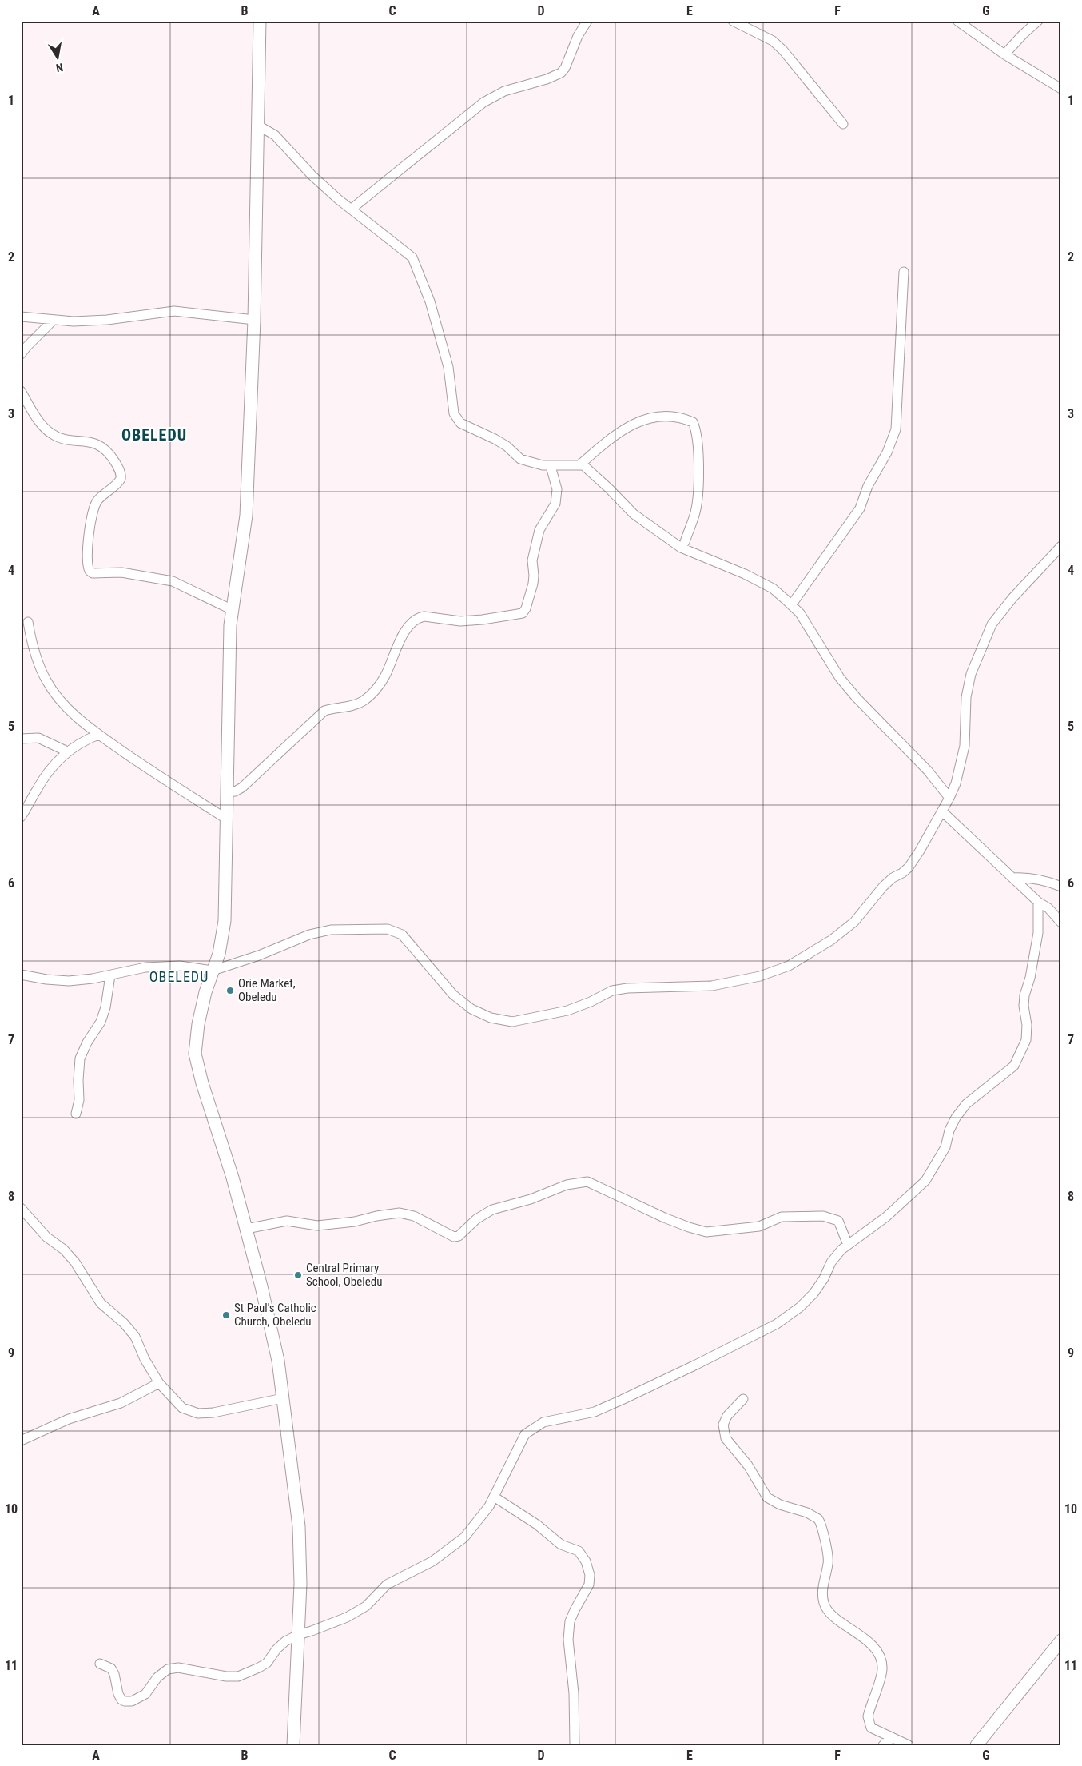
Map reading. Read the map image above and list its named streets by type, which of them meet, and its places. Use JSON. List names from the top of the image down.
{
  "districts": ["OBELEDU", "OBELEDU"],
  "places": ["Orie Market, Obeledu", "Central Primary School, Obeledu", "St Paul's Catholic Church, Obeledu"],
  "north": "bottom",
  "grid": {
    "columns": [
      "A",
      "B",
      "C",
      "D",
      "E",
      "F",
      "G"
    ],
    "rows": [
      "1",
      "2",
      "3",
      "4",
      "5",
      "6",
      "7",
      "8",
      "9",
      "10",
      "11"
    ]
  }
}
